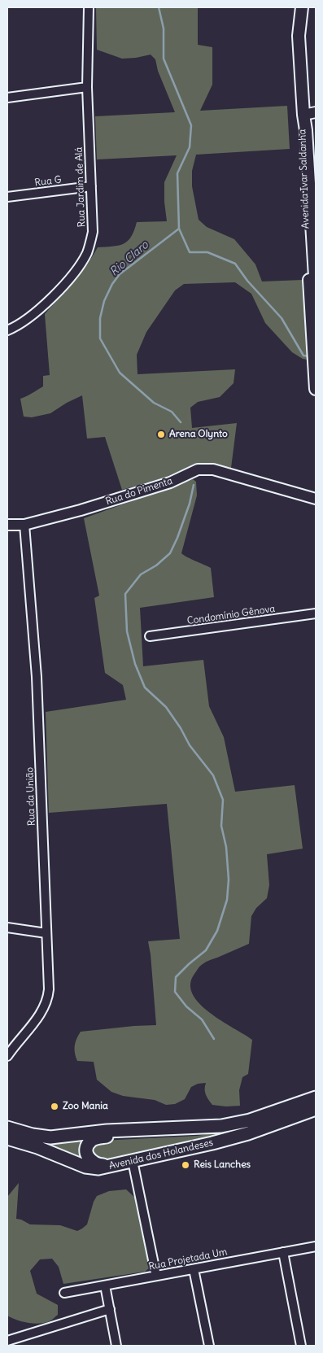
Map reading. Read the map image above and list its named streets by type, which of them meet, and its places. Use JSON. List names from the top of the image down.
{
  "streets": {
    "main road": ["Avenida Ivar Saldanha", "Avenida dos Holandeses"],
    "street": [
      "Rua G",
      "Rua Jardim de Alá",
      "Rua do Pimenta",
      "Condomínio Gênova",
      "Rua da União",
      "Rua Projetada Um"
    ]
  },
  "crossings": [
    ["Rua G", "Rua Jardim de Alá"],
    ["Rua do Pimenta", "Rua da União"]
  ],
  "water": ["Rio Claro"],
  "places": ["Arena Olynto", "Zoo Mania", "Reis Lanches"]
}
